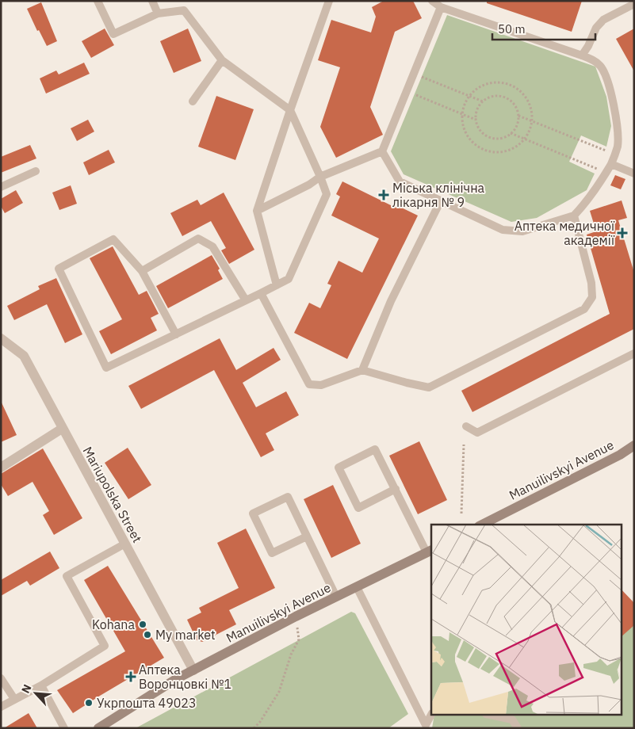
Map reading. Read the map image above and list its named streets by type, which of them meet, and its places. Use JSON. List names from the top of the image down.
{
  "streets": {
    "main road": ["Manuilivskyi Avenue"],
    "street": ["Mariupolska Street"]
  },
  "crossings": [
    ["Manuilivskyi Avenue", "Mariupolska Street"]
  ],
  "places": {
    "health": ["Міська клінічна лікарня № 9", "Аптека медичної академії", "Аптека Воронцовкі №1"],
    "other": ["Kohana", "My market", "Укрпошта 49023"]
  },
  "scale_bar": "50 m",
  "north": "top left"
}
